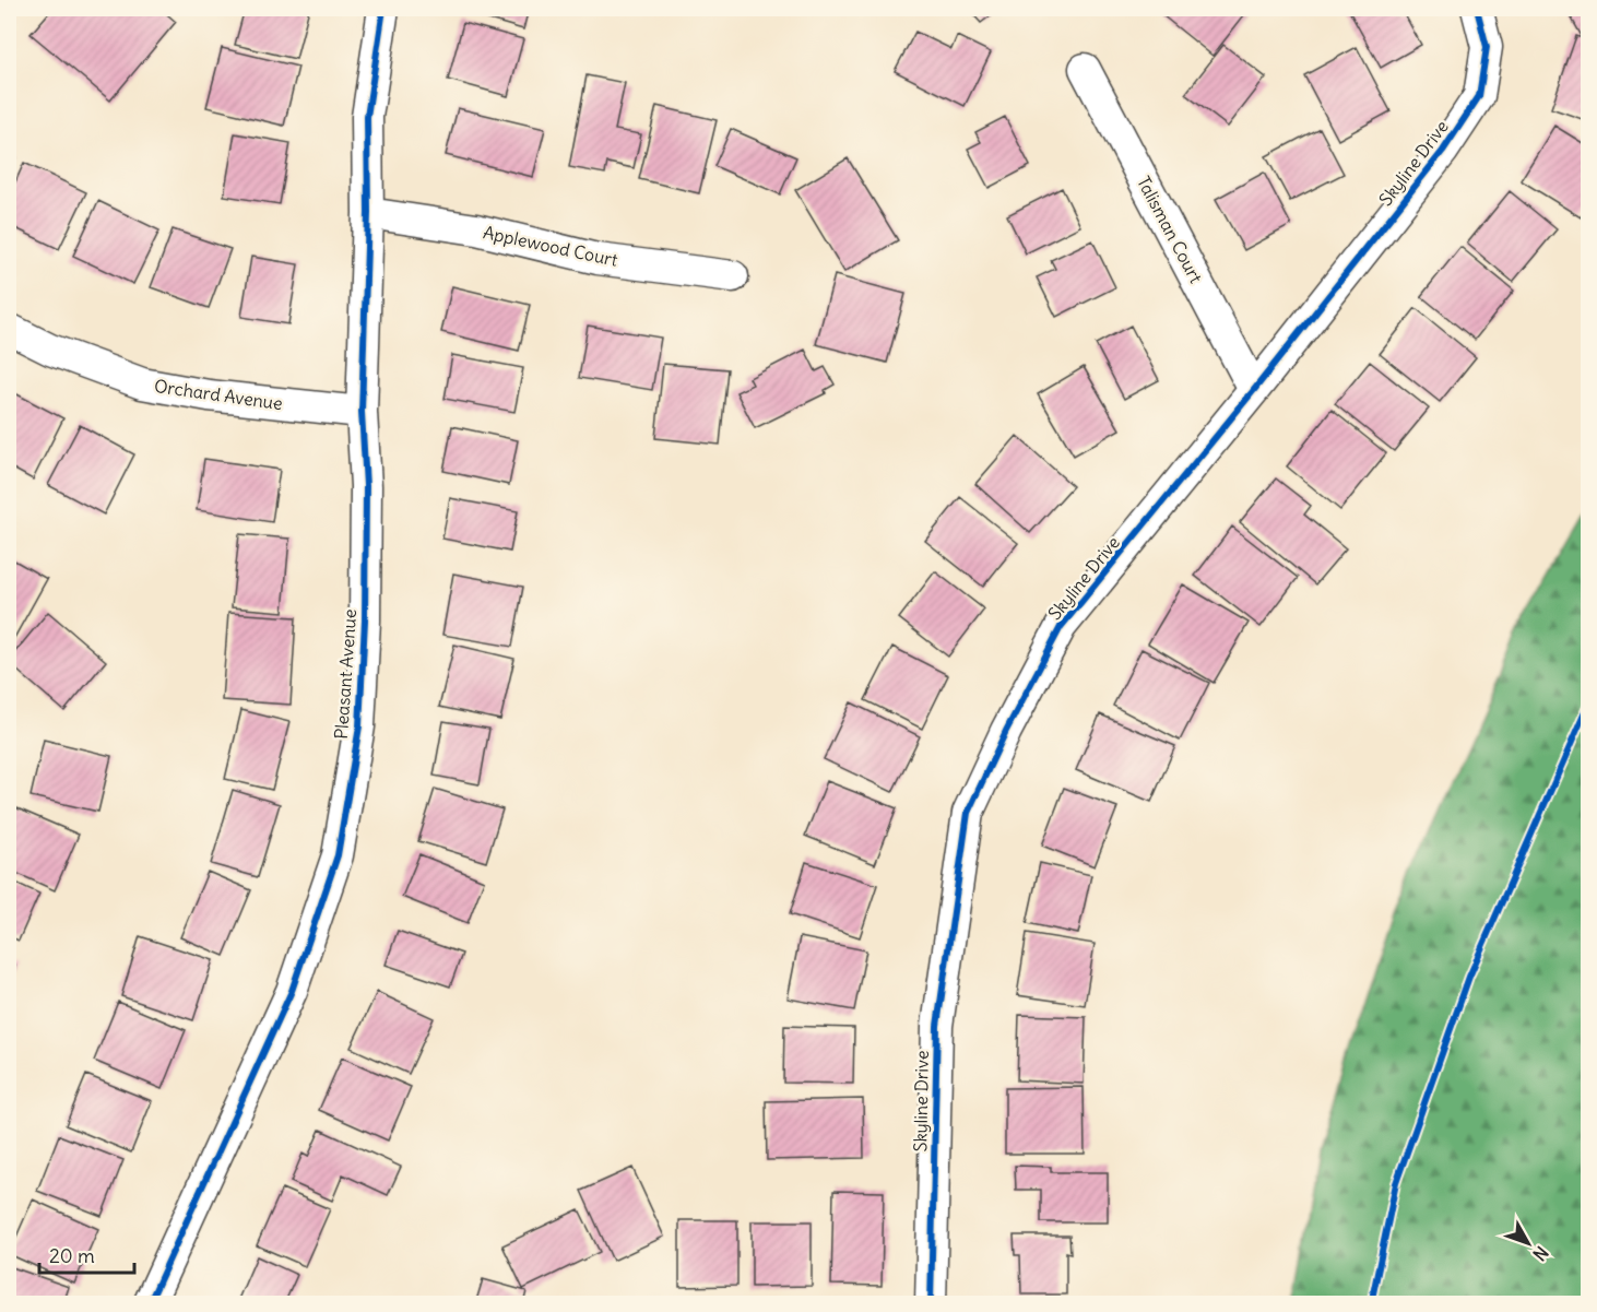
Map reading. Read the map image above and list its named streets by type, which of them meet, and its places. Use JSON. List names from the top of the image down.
{
  "streets": {
    "street": [
      "Skyline Drive",
      "Talisman Court",
      "Applewood Court",
      "Orchard Avenue",
      "Pleasant Avenue"
    ]
  },
  "crossings": [
    ["Skyline Drive", "Talisman Court"],
    ["Applewood Court", "Pleasant Avenue"],
    ["Orchard Avenue", "Pleasant Avenue"]
  ],
  "scale_bar": "20 m",
  "north": "bottom right"
}
